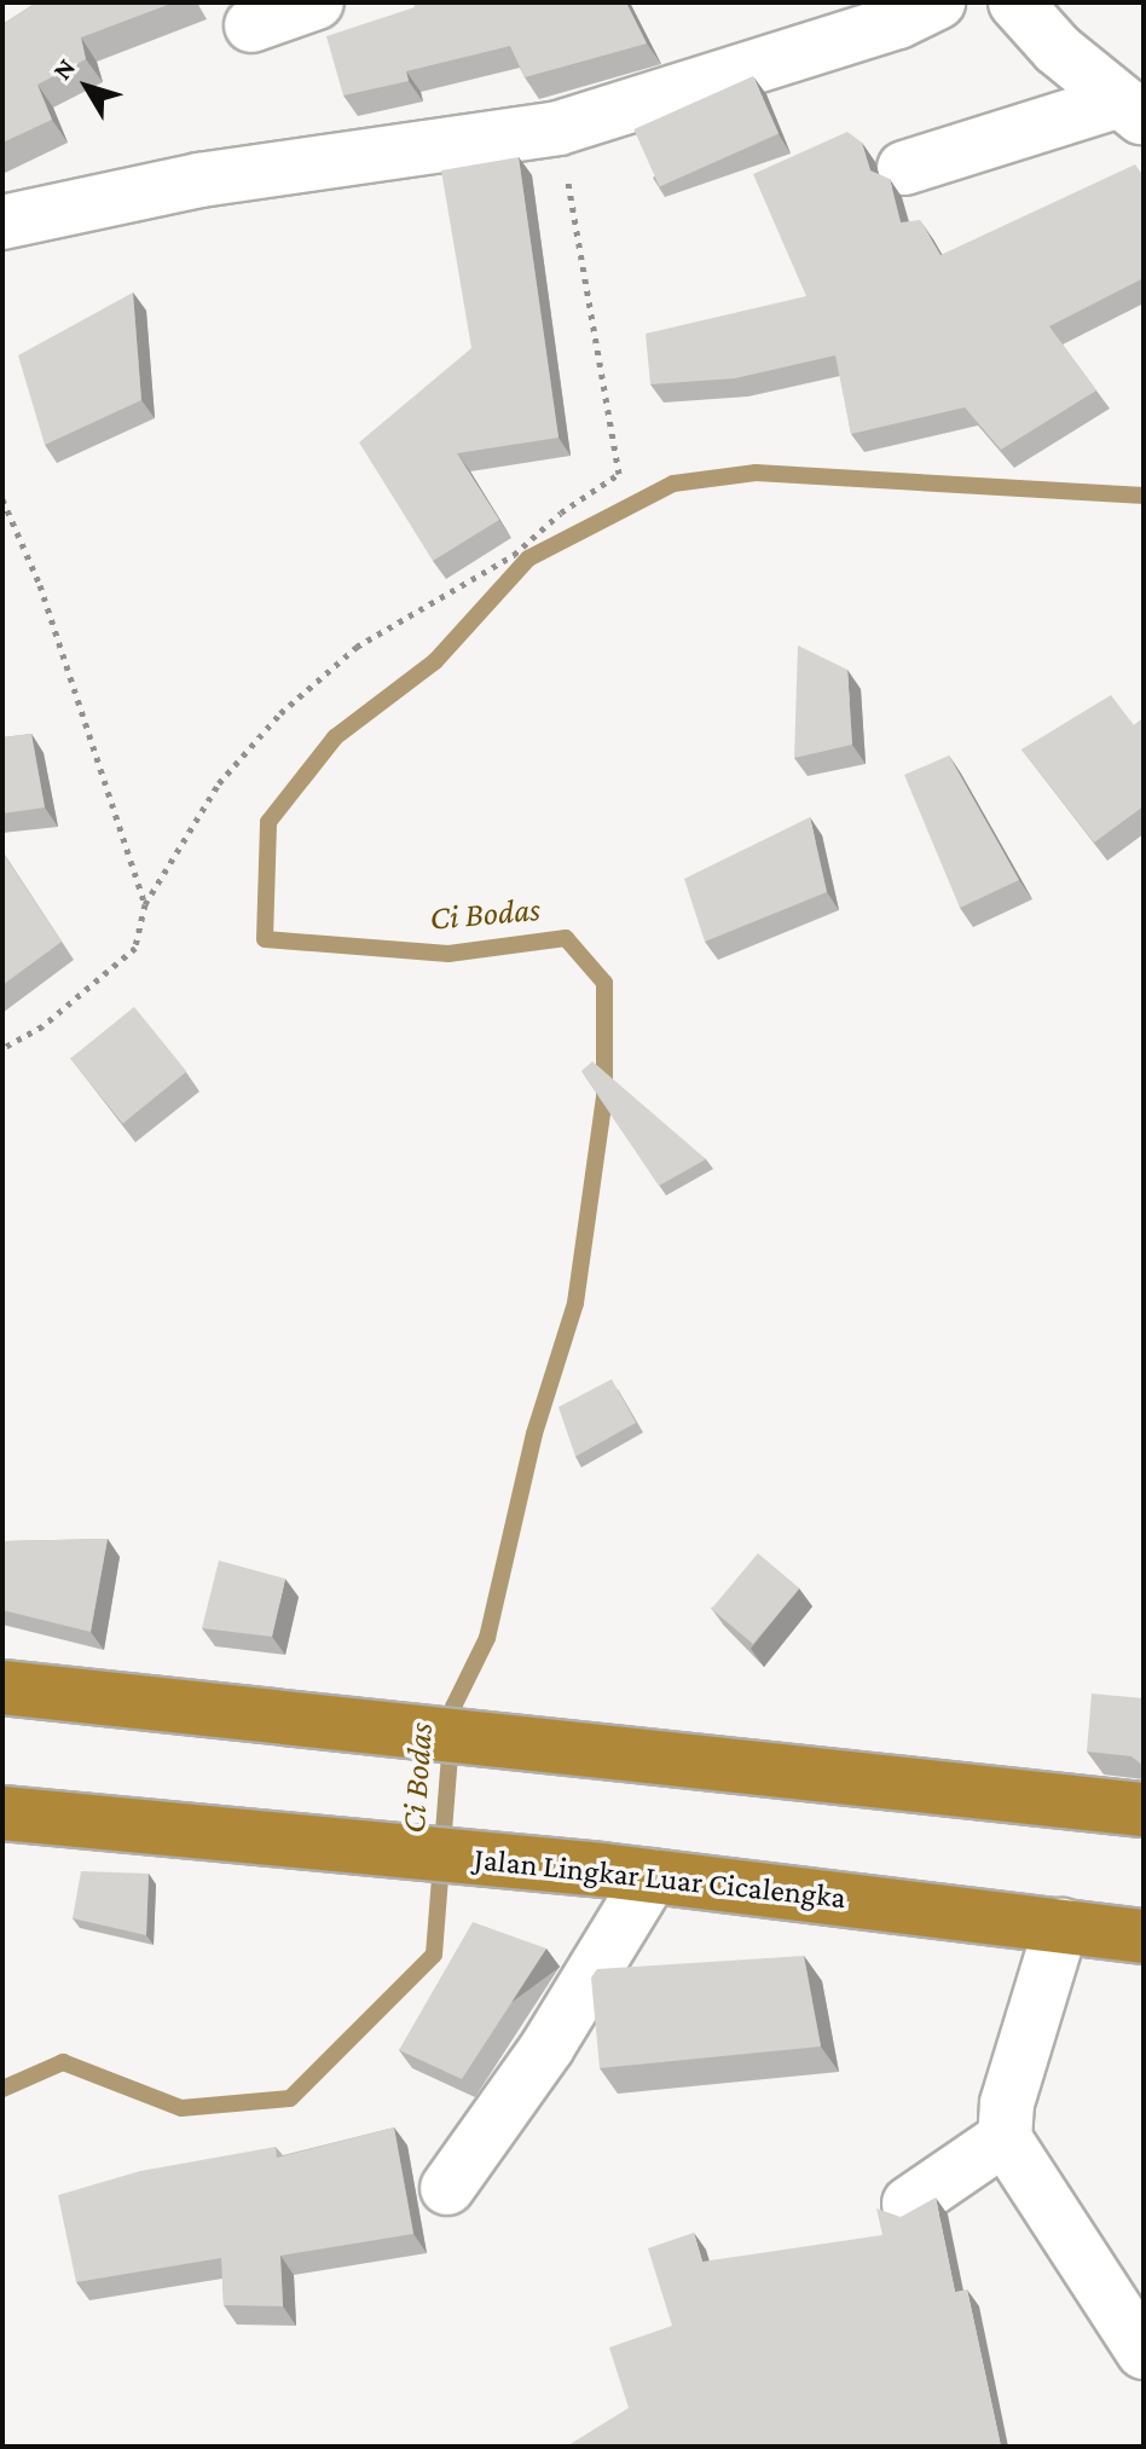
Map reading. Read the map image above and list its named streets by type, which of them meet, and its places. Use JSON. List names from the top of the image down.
{
  "streets": {
    "highway": ["Jalan Lingkar Luar Cicalengka"]
  },
  "water": ["Ci Bodas"],
  "north": "top left"
}
